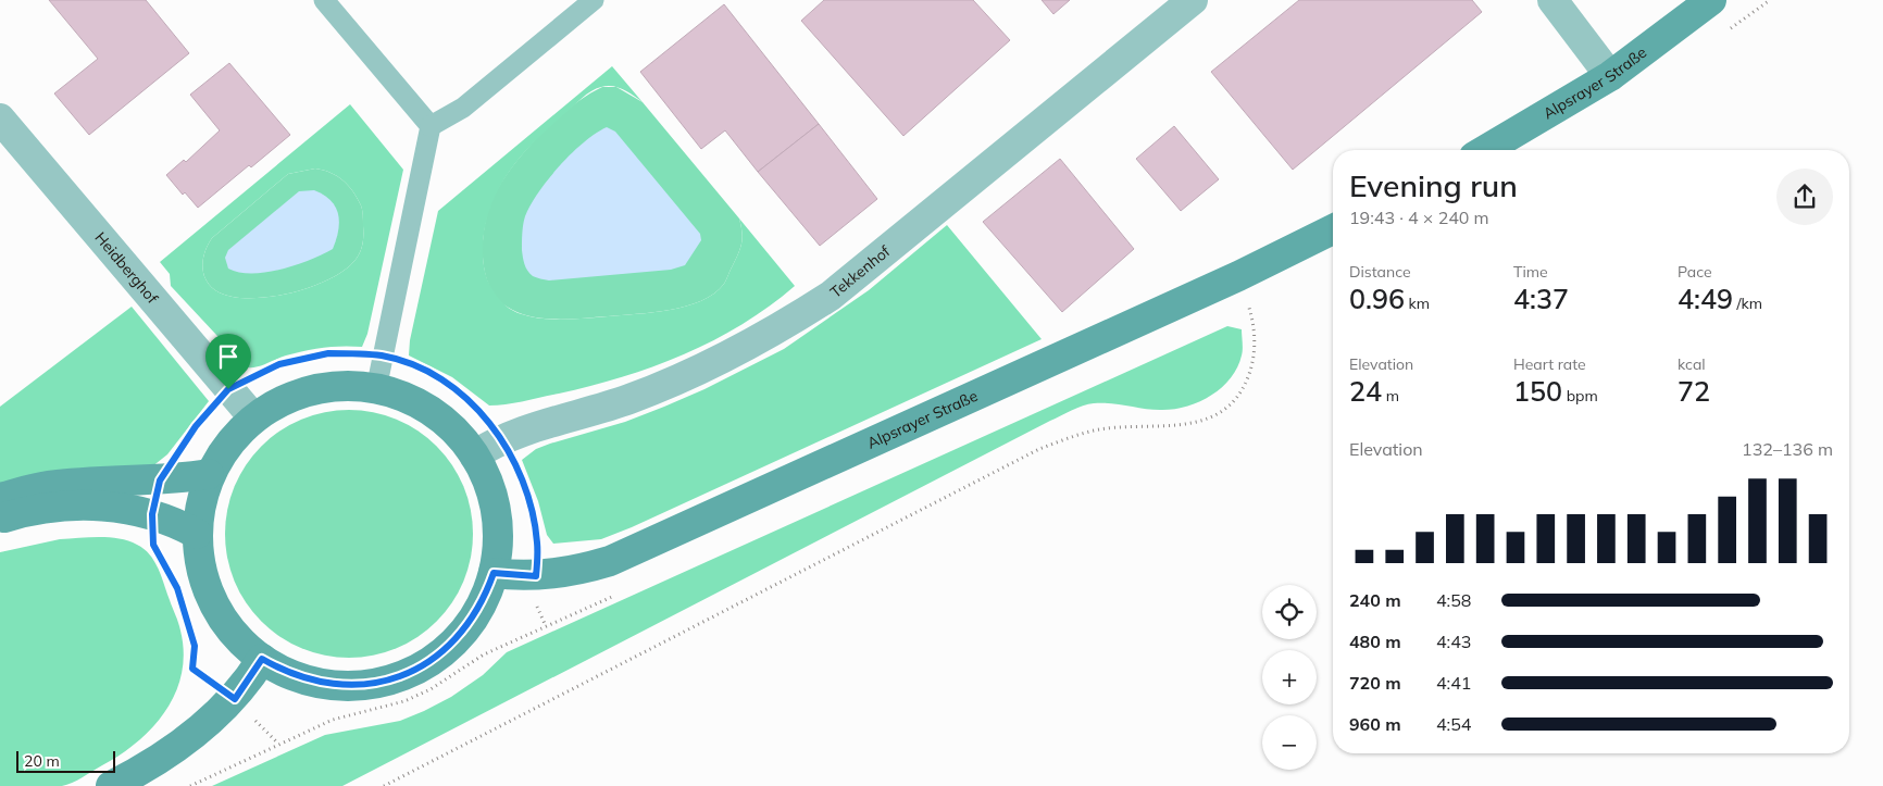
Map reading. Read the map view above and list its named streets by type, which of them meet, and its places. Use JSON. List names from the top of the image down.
{
  "streets": {
    "street": ["Alpsrayer Straße", "Heidberghof", "Tekkenhof"]
  },
  "scale_bar": "20 m",
  "page": {
    "heading": ["Evening run", "19:43 · 4 × 240 m"],
    "stats": [
      ["Distance", "0.96 km"],
      ["Time", "4:37"],
      ["Pace", "4:49 /km"],
      ["Elevation", "24 m"],
      ["Heart rate", "150 bpm"],
      ["kcal", "72"]
    ],
    "chart": ["Elevation", "132–136 m"],
    "list": [
      {
        "name": "240 m",
        "note": "4:58"
      },
      {
        "name": "480 m",
        "note": "4:43"
      },
      {
        "name": "720 m",
        "note": "4:41"
      },
      {
        "name": "960 m",
        "note": "4:54"
      }
    ],
    "map_buttons": ["+", "−"],
    "scale": "20 m"
  }
}
